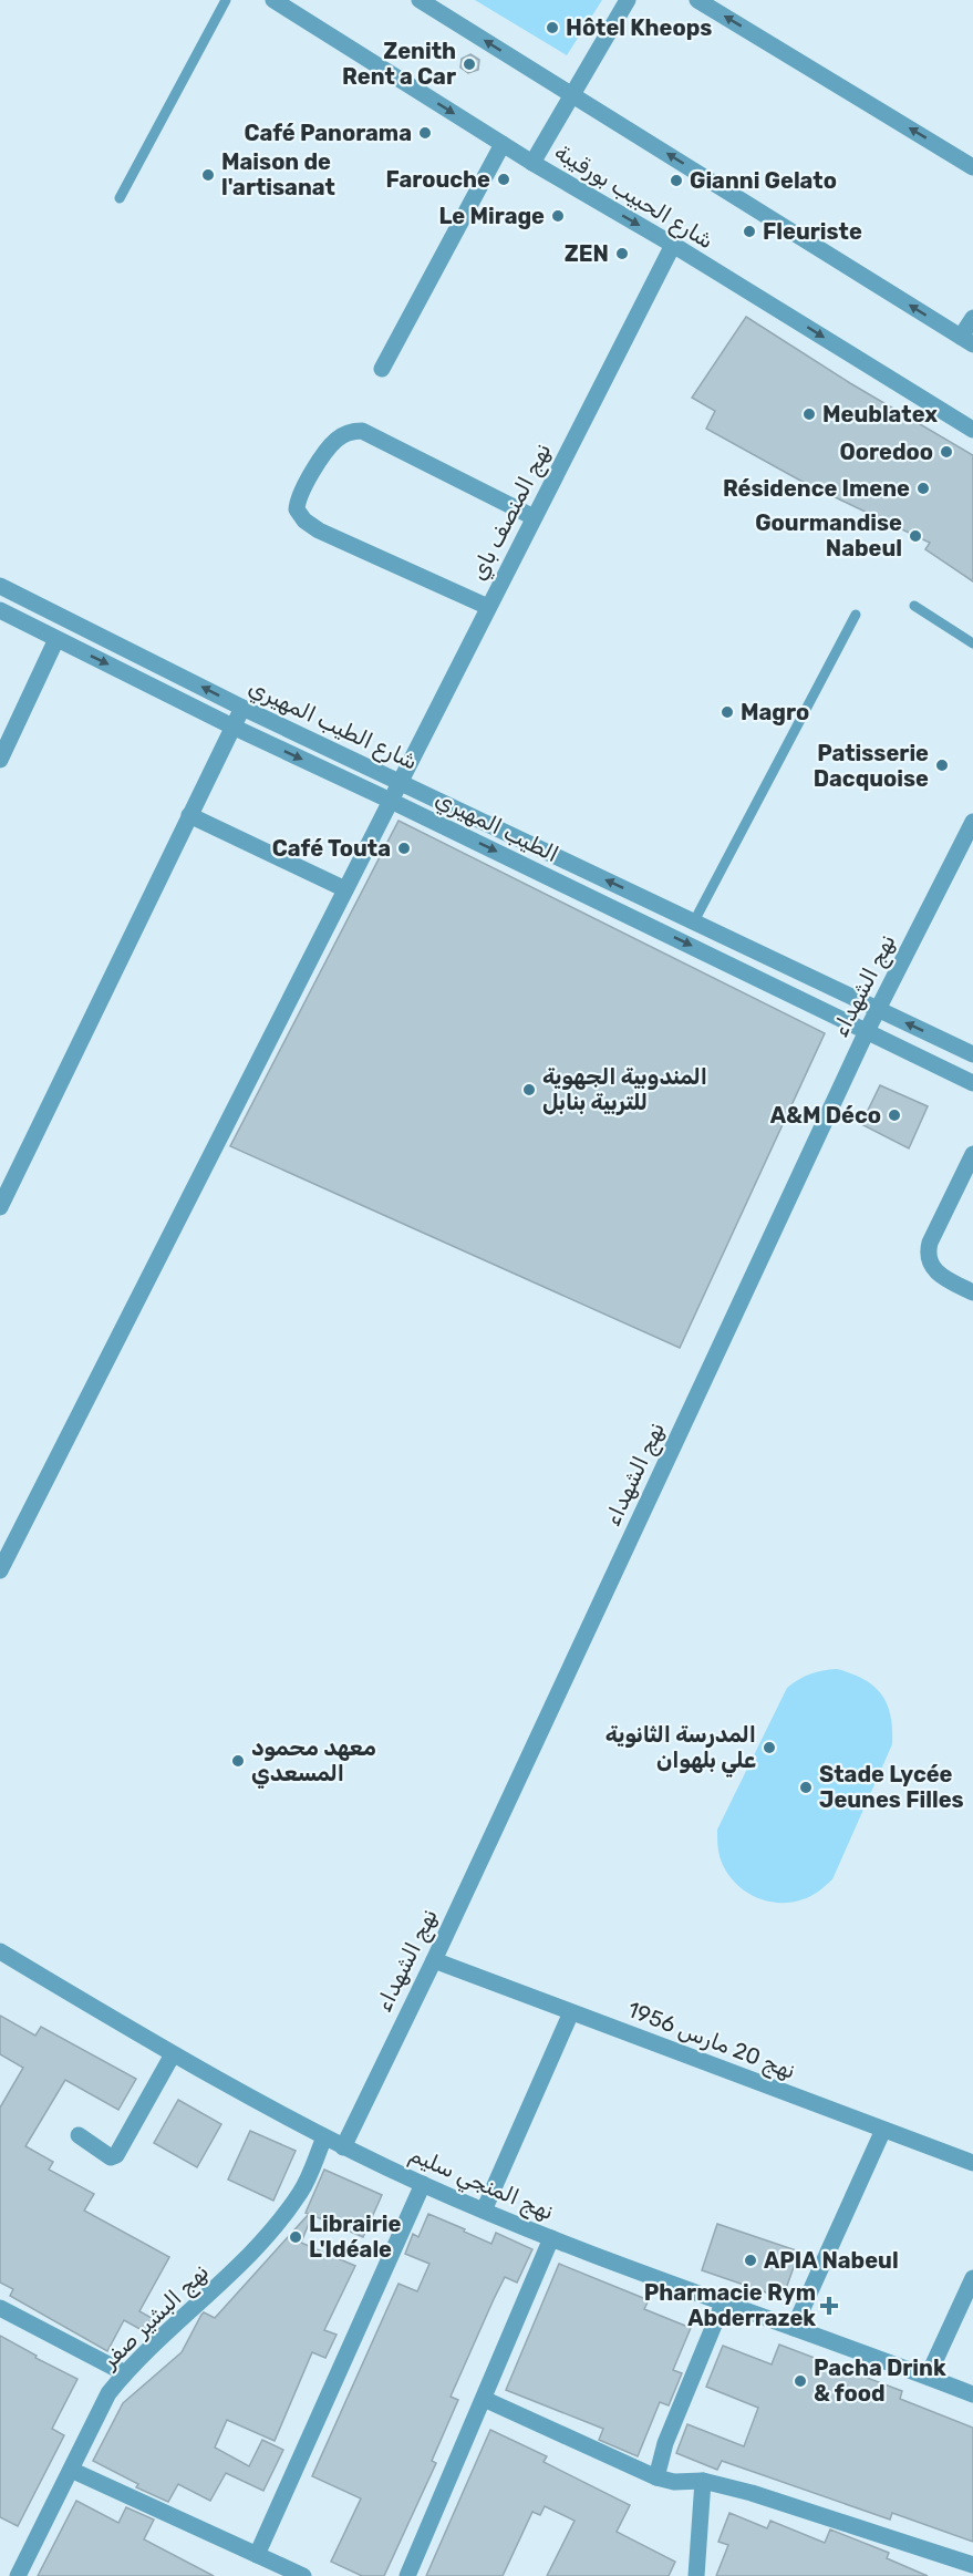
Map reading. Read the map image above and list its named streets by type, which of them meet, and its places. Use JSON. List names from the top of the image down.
{
  "streets": {
    "street": [
      "شارع الحبيب بورقيبة",
      "نهج المنصف باي",
      "شارع الطيب المهيري",
      "الطيب المهيري",
      "نهج الشهداء",
      "نهج 20 مارس 1956",
      "نهج المنجي سليم",
      "نهج البشير صفر"
    ]
  },
  "crossings": [
    ["شارع الحبيب بورقيبة", "نهج المنصف باي"],
    ["نهج المنصف باي", "شارع الطيب المهيري"],
    ["نهج المنصف باي", "الطيب المهيري"],
    ["شارع الطيب المهيري", "نهج الشهداء"],
    ["الطيب المهيري", "نهج الشهداء"],
    ["نهج الشهداء", "نهج 20 مارس 1956"],
    ["نهج الشهداء", "نهج المنجي سليم"],
    ["نهج المنجي سليم", "نهج البشير صفر"]
  ],
  "one_way": ["شارع الطيب المهيري", "الطيب المهيري"],
  "places": {
    "other": [
      "Hôtel Kheops",
      "Zenith Rent a Car",
      "Café Panorama",
      "Maison de l'artisanat",
      "Farouche",
      "Gianni Gelato",
      "Le Mirage",
      "Fleuriste",
      "ZEN",
      "Meublatex",
      "Ooredoo",
      "Résidence Imene",
      "Gourmandise Nabeul",
      "Magro",
      "Patisserie Dacquoise",
      "Café Touta",
      "المندوبية الجهوية للتربية بنابل",
      "A&M Déco",
      "المدرسة الثانوية علي بلهوان",
      "معهد محمود المسعدي",
      "Stade Lycée Jeunes Filles",
      "Librairie L'Idéale",
      "APIA Nabeul",
      "Pacha Drink & food"
    ],
    "health": ["Pharmacie Rym Abderrazek"]
  }
}
